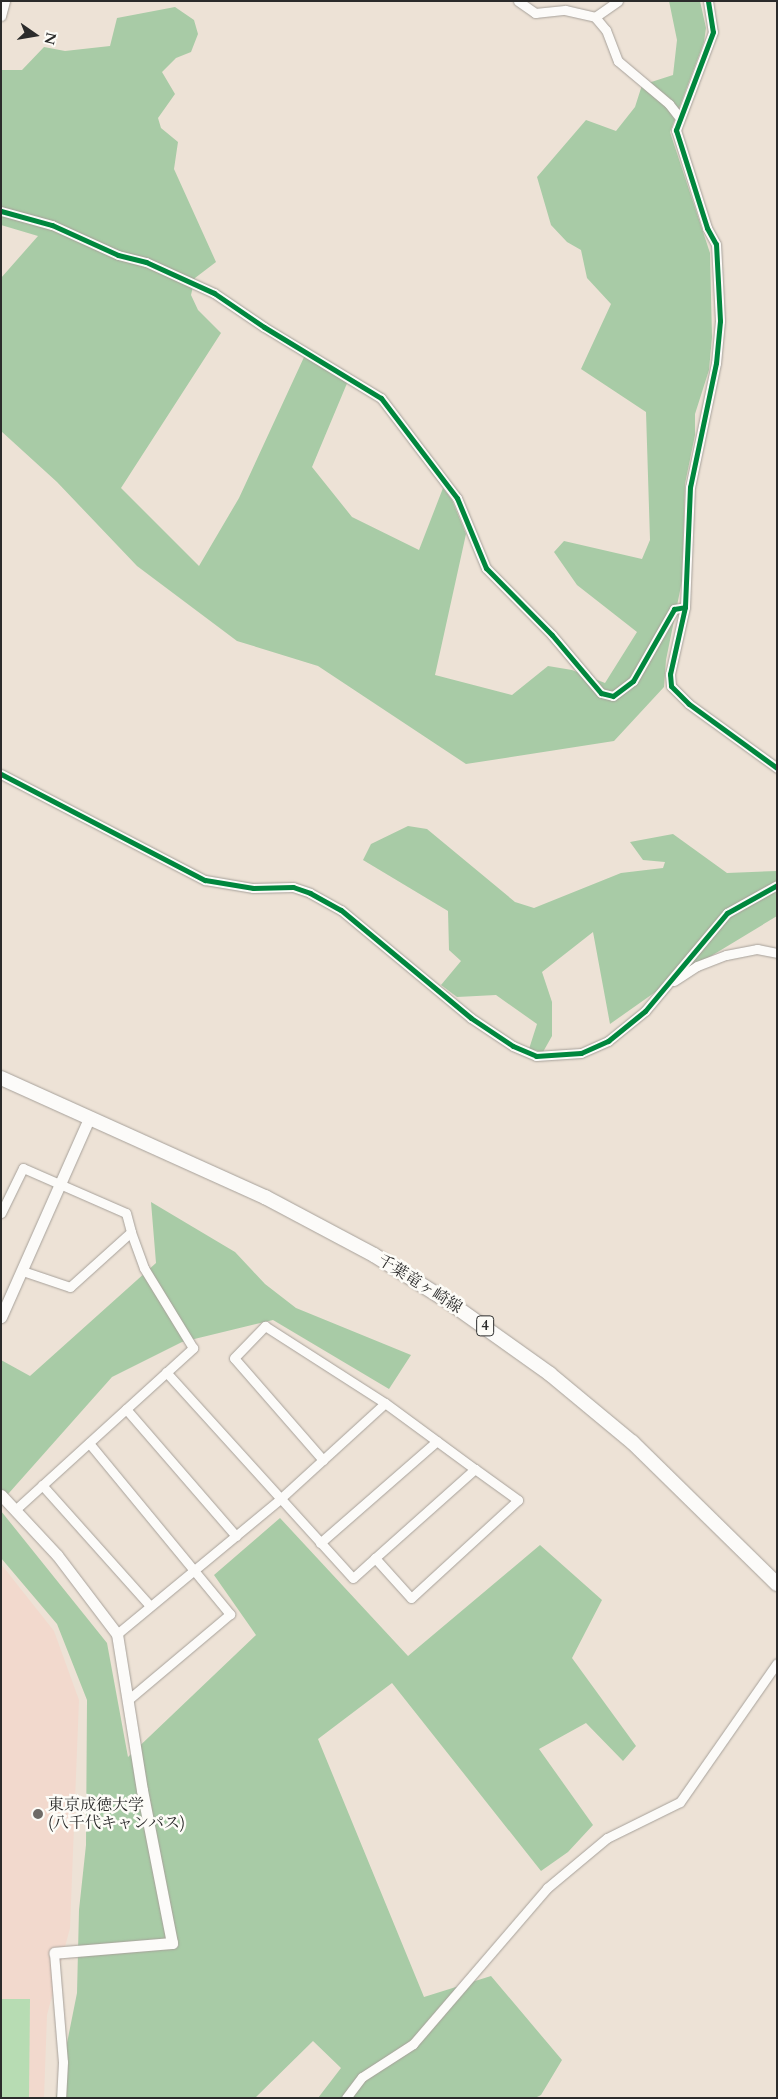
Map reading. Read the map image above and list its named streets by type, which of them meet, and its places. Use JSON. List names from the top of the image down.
{
  "streets": {
    "main road": ["千葉竜ヶ崎線", "4"]
  },
  "places": ["東京成徳大学 (八千代キャンパス)"],
  "north": "right"
}
